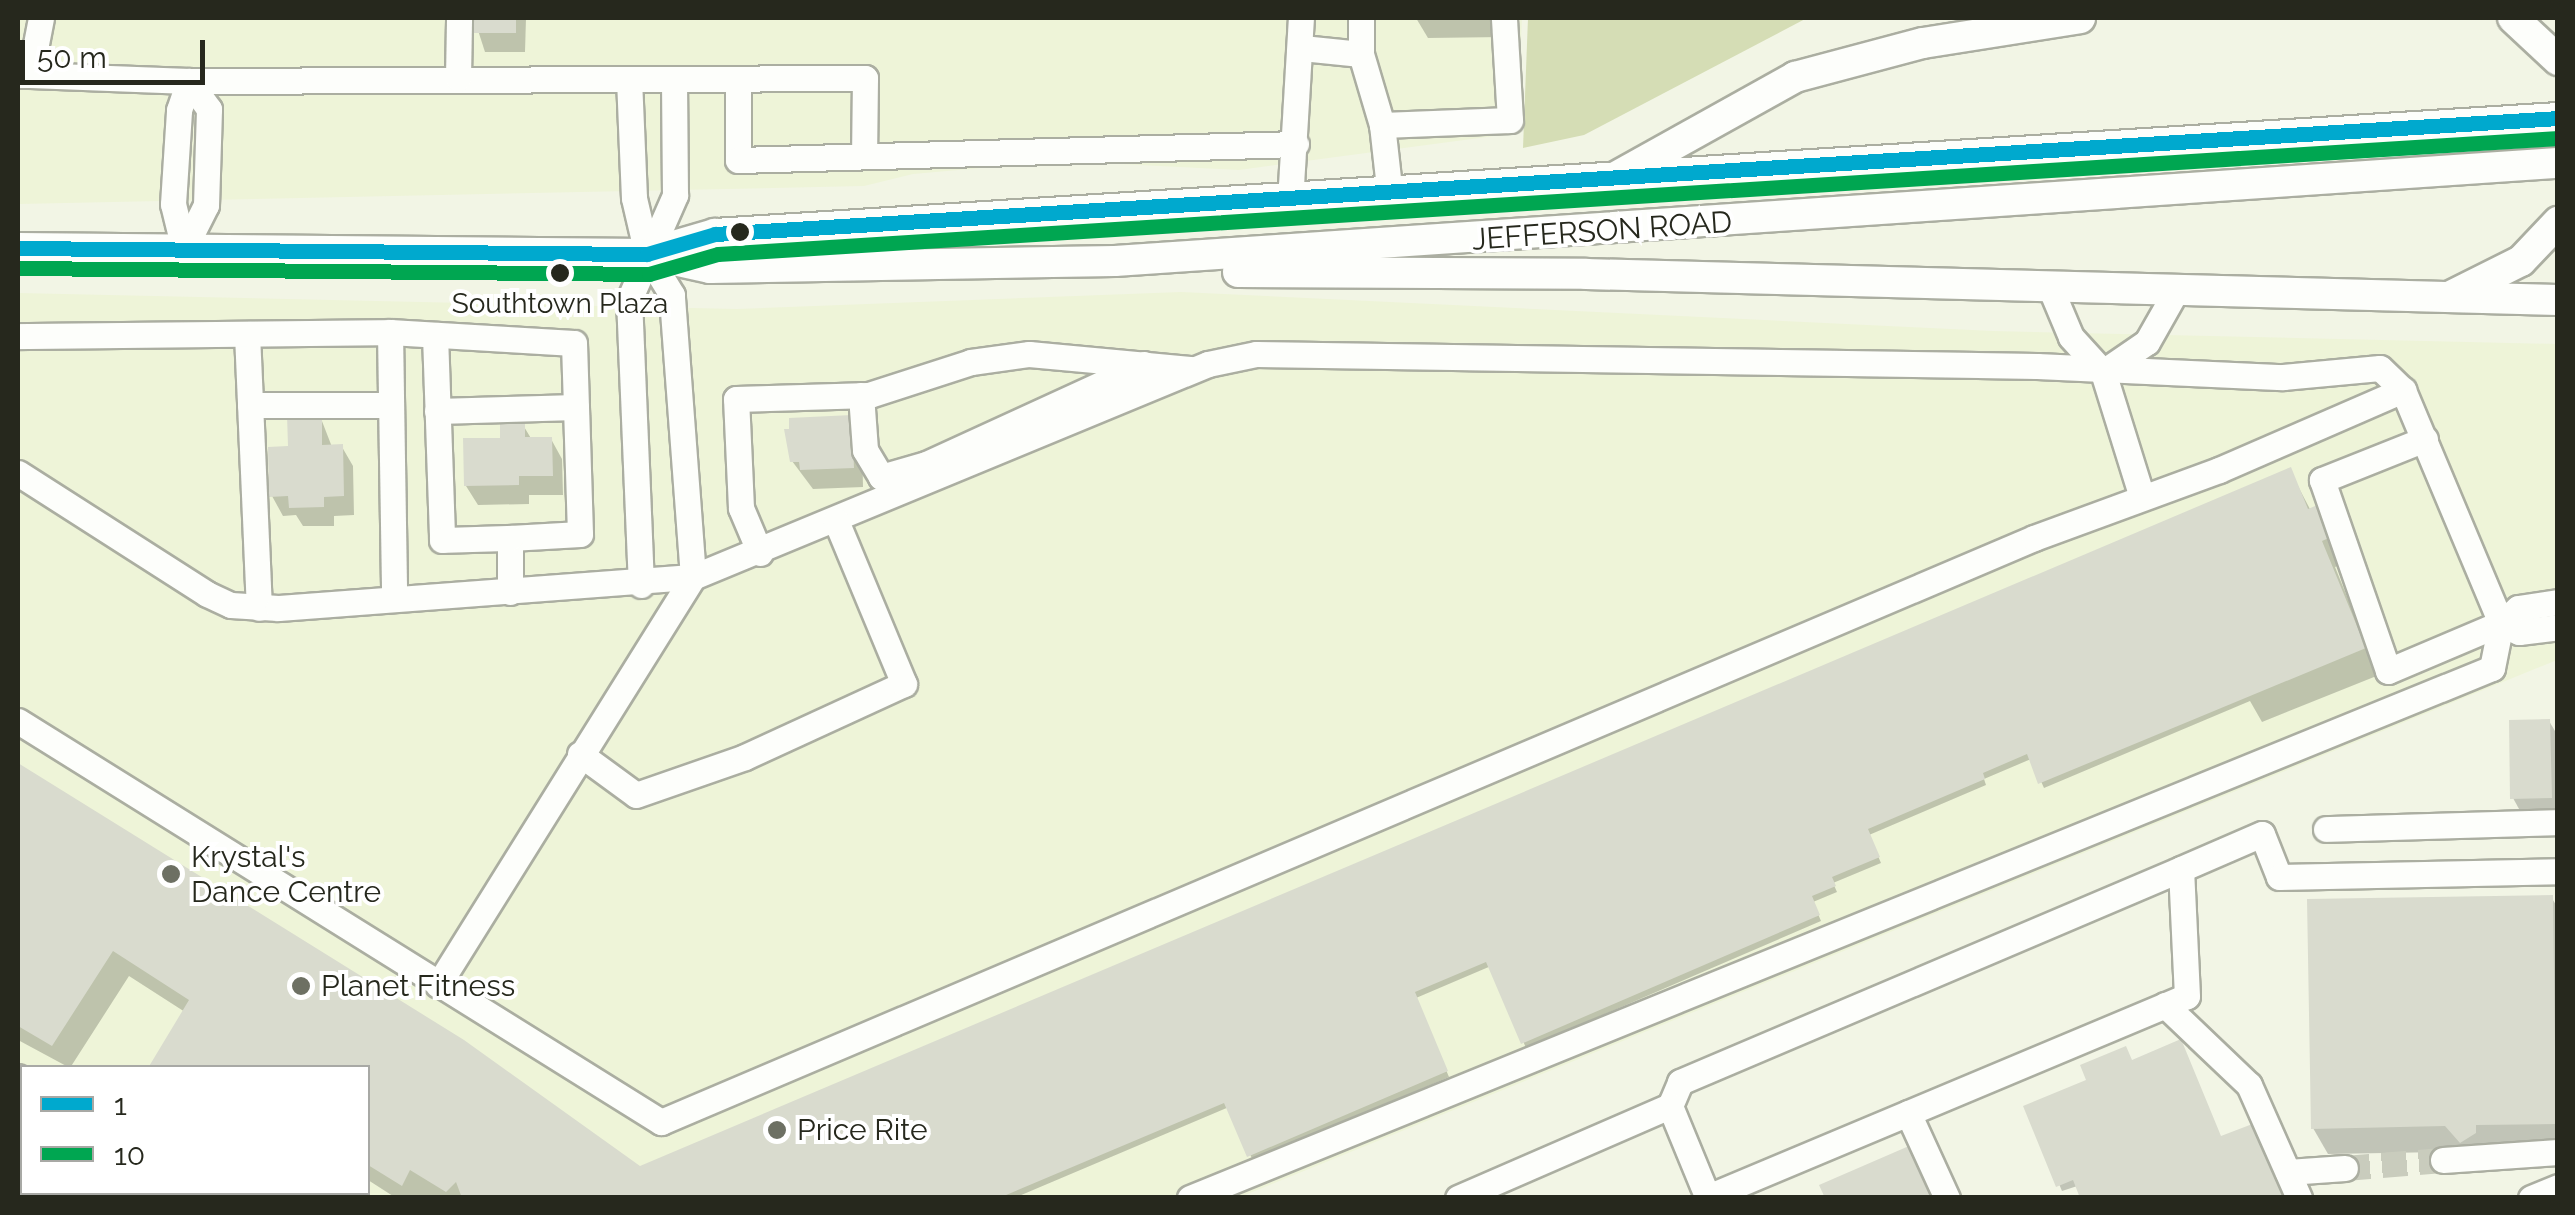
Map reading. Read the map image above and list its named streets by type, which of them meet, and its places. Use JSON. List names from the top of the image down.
{
  "streets": {
    "main road": ["JEFFERSON ROAD"]
  },
  "places": [
    "Southtown Plaza",
    "Krystal's Dance Centre",
    "Planet Fitness",
    "Price Rite"
  ],
  "lines": ["transit line 1", "transit line 10"],
  "legend": ["1", "10"],
  "scale_bar": "50 m"
}
